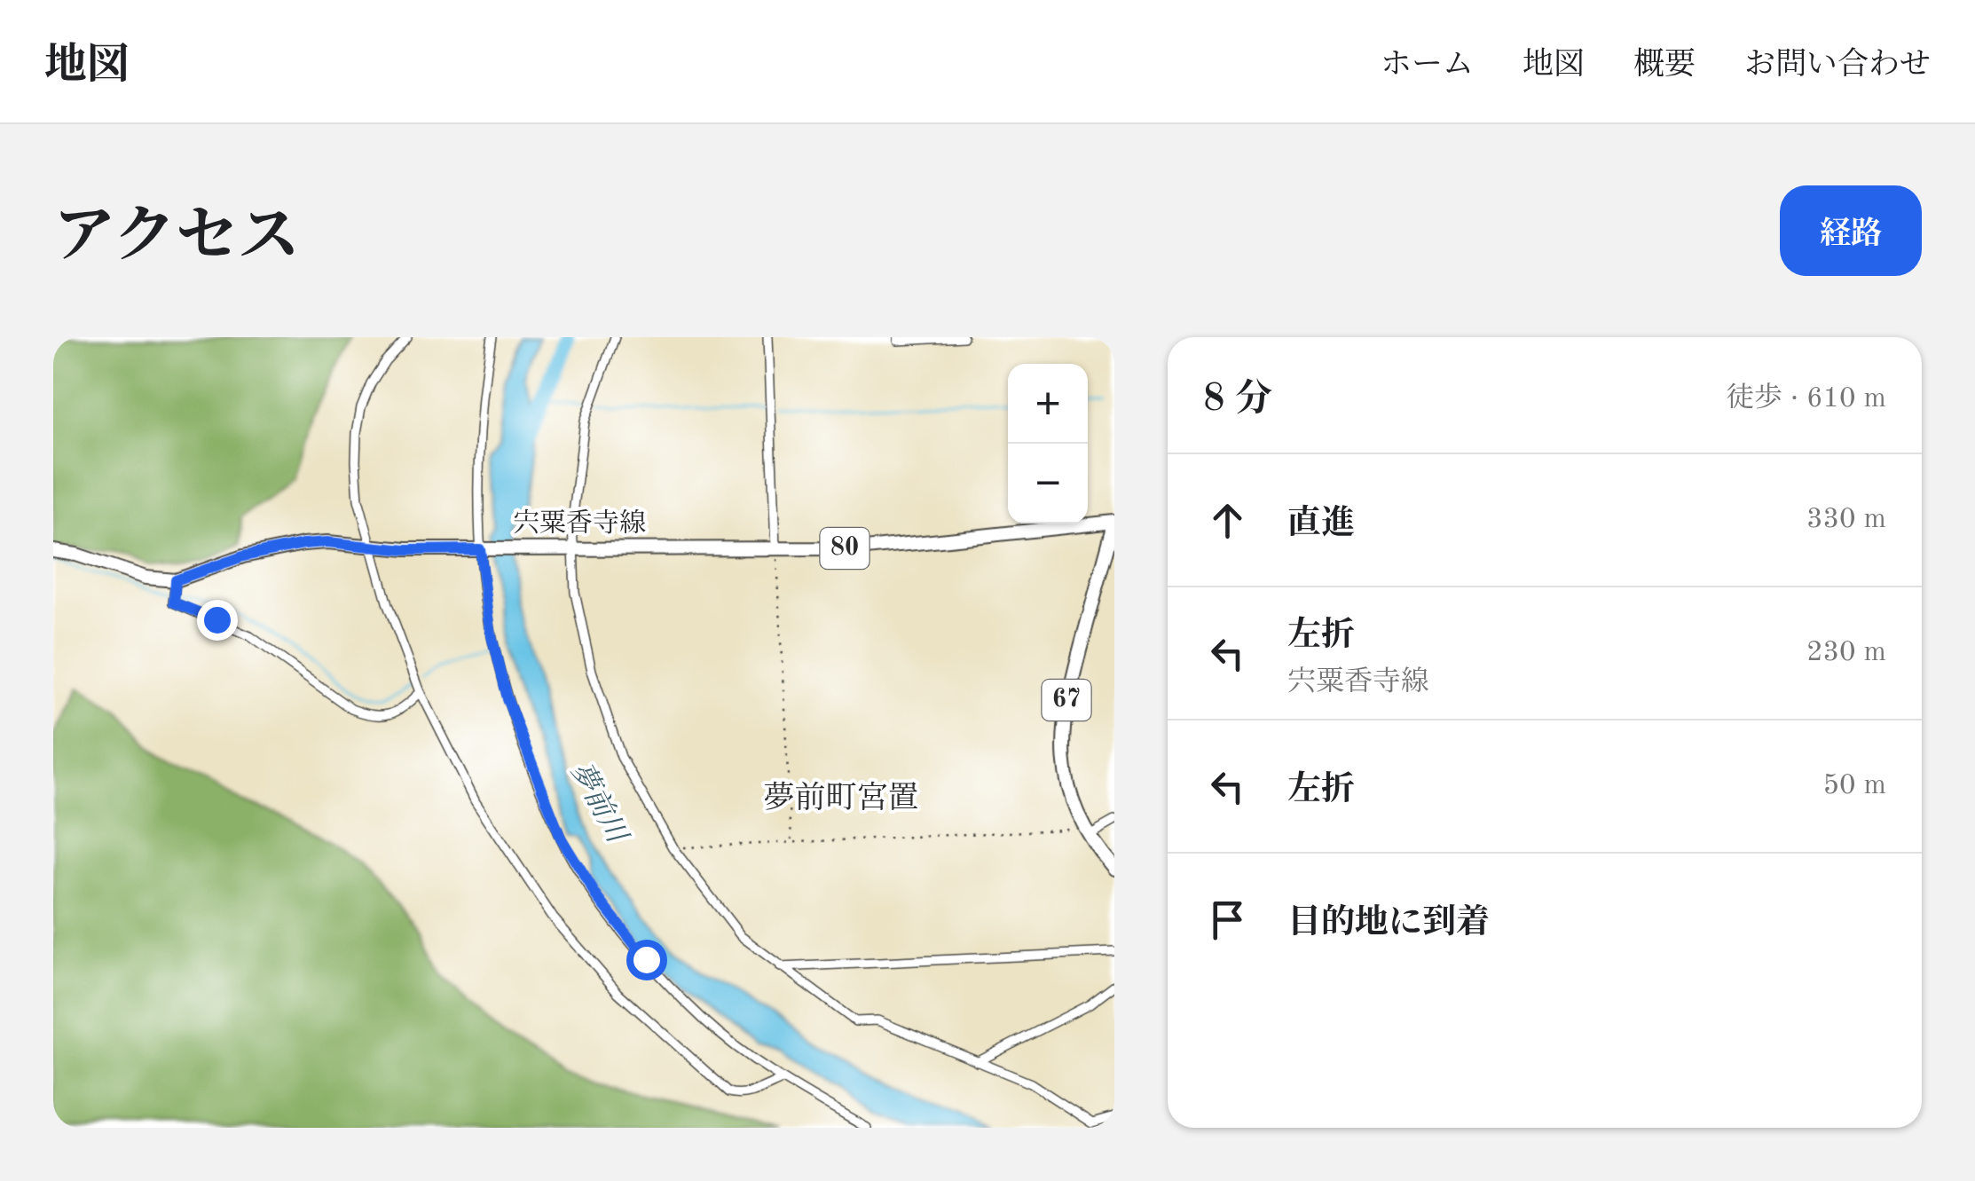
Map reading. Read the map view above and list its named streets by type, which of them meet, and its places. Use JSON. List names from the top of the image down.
{
  "streets": {
    "main road": ["宍粟香寺線", "80", "67"]
  },
  "crossings": [
    ["宍粟香寺線", "67"]
  ],
  "districts": ["夢前町宮置"],
  "water": ["夢前川"],
  "page": {
    "header": "地図",
    "nav": [
      "ホーム",
      "地図",
      "概要",
      "お問い合わせ"
    ],
    "title": "アクセス",
    "buttons": "経路",
    "heading": ["8 分", "徒歩 · 610 m"],
    "map_buttons": ["+", "−"],
    "list": [
      ["直進", "330 m"],
      ["左折", "宍粟香寺線", "230 m"],
      ["左折", "50 m"],
      "目的地に到着"
    ]
  }
}
